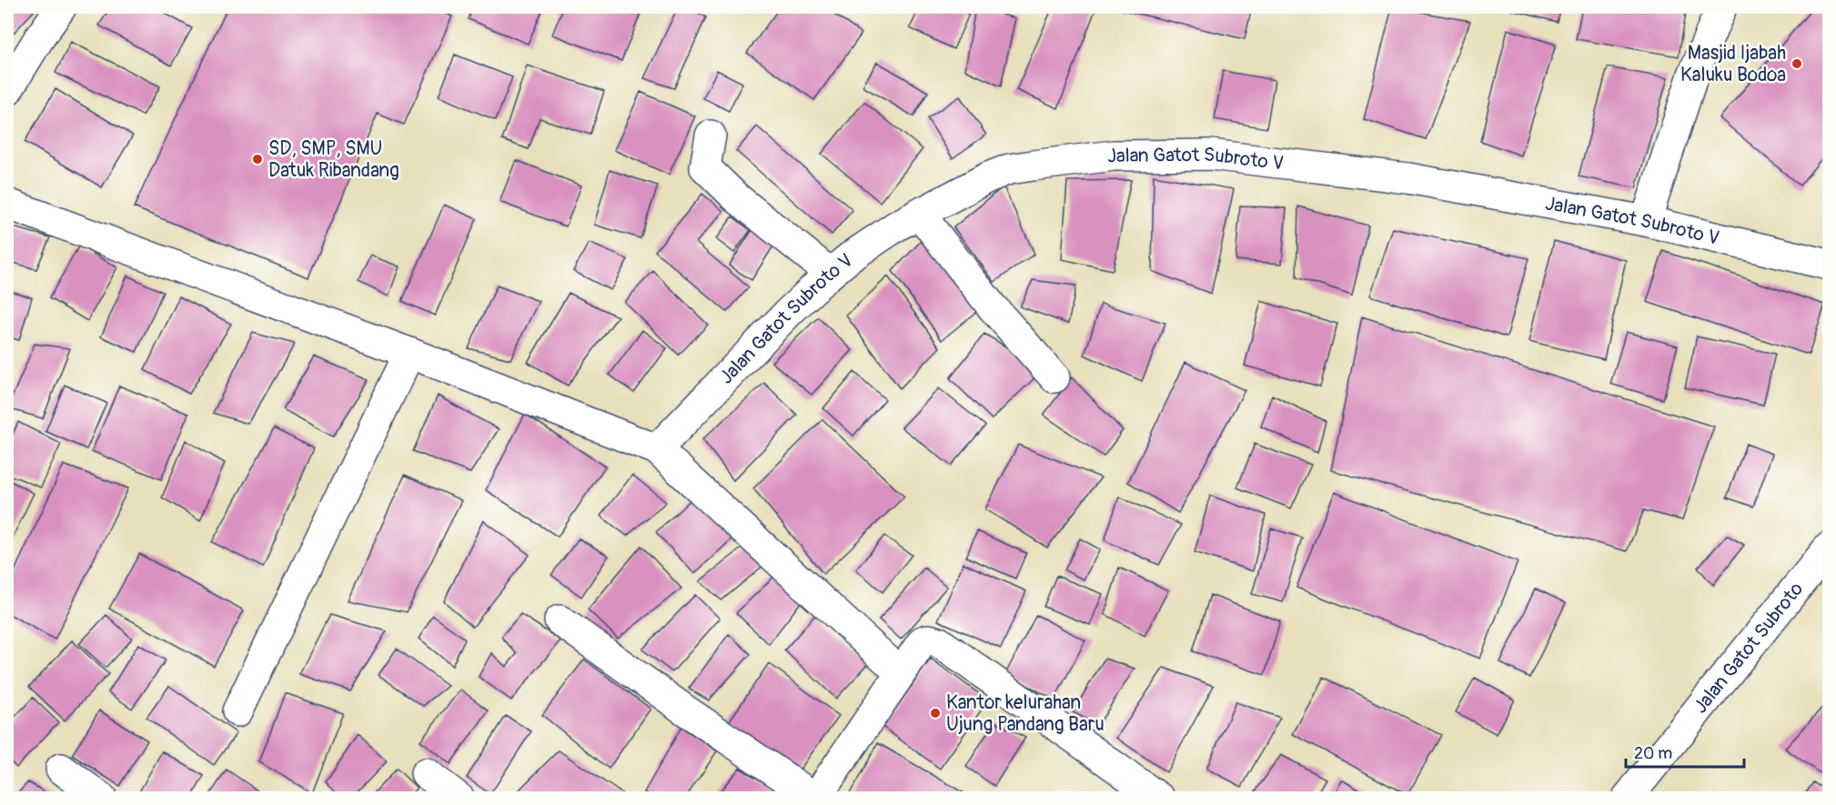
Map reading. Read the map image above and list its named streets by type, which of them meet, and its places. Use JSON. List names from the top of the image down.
{
  "streets": {
    "street": ["Jalan Gatot Subroto V", "Jalan Gatot Subroto"]
  },
  "places": ["Masjid Ijabah Kaluku Bodoa", "SD, SMP, SMU Datuk Ribandang", "Kantor kelurahan Ujung Pandang Baru"],
  "scale_bar": "20 m"
}
